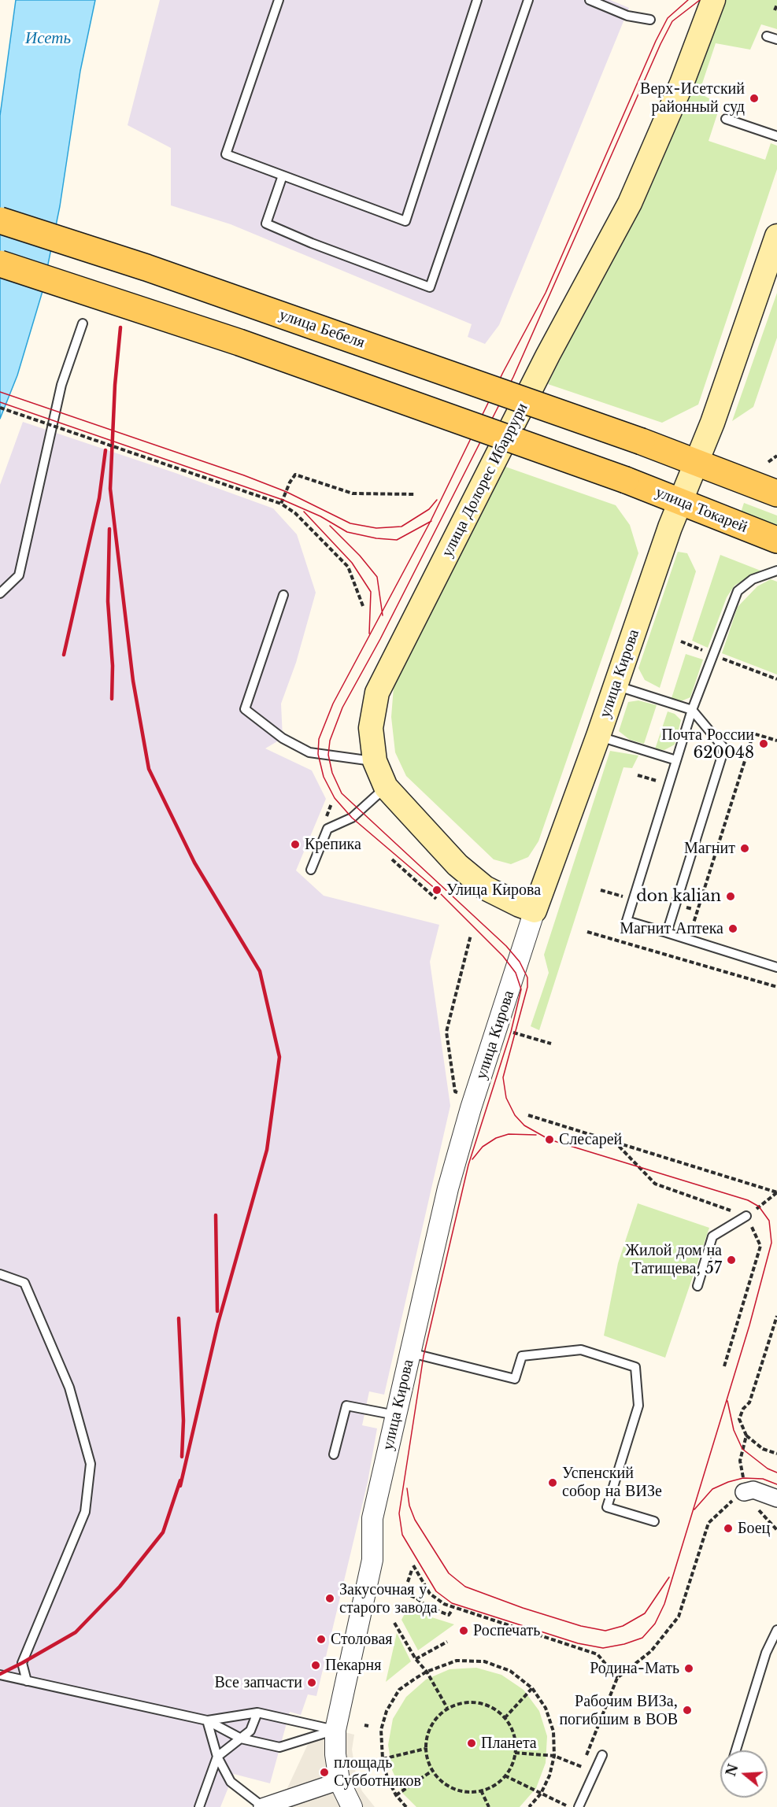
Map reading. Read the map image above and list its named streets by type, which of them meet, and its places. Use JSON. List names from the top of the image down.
{
  "streets": {
    "main road": [
      "улица Бебеля",
      "улица Долорес Ибаррури",
      "улица Токарей",
      "улица Кирова"
    ]
  },
  "crossings": [
    ["улица Бебеля", "улица Кирова"],
    ["улица Долорес Ибаррури", "улица Кирова"],
    ["улица Токарей", "улица Кирова"]
  ],
  "water": ["Исеть"],
  "places": [
    "Верх-Исетский районный суд",
    "Почта России 620048",
    "Крепика",
    "Магнит",
    "Улица Кирова",
    "don kalian",
    "Магнит Аптека",
    "Слесарей",
    "Жилой дом на Татищева, 57",
    "Успенский собор на ВИЗе",
    "Боец",
    "Закусочная у старого завода",
    "Роспечать",
    "Столовая",
    "Пекарня",
    "Родина-Мать",
    "Все запчасти",
    "Рабочим ВИЗа, погибшим в ВОВ",
    "Планета",
    "площадь Субботников"
  ],
  "north": "left"
}
